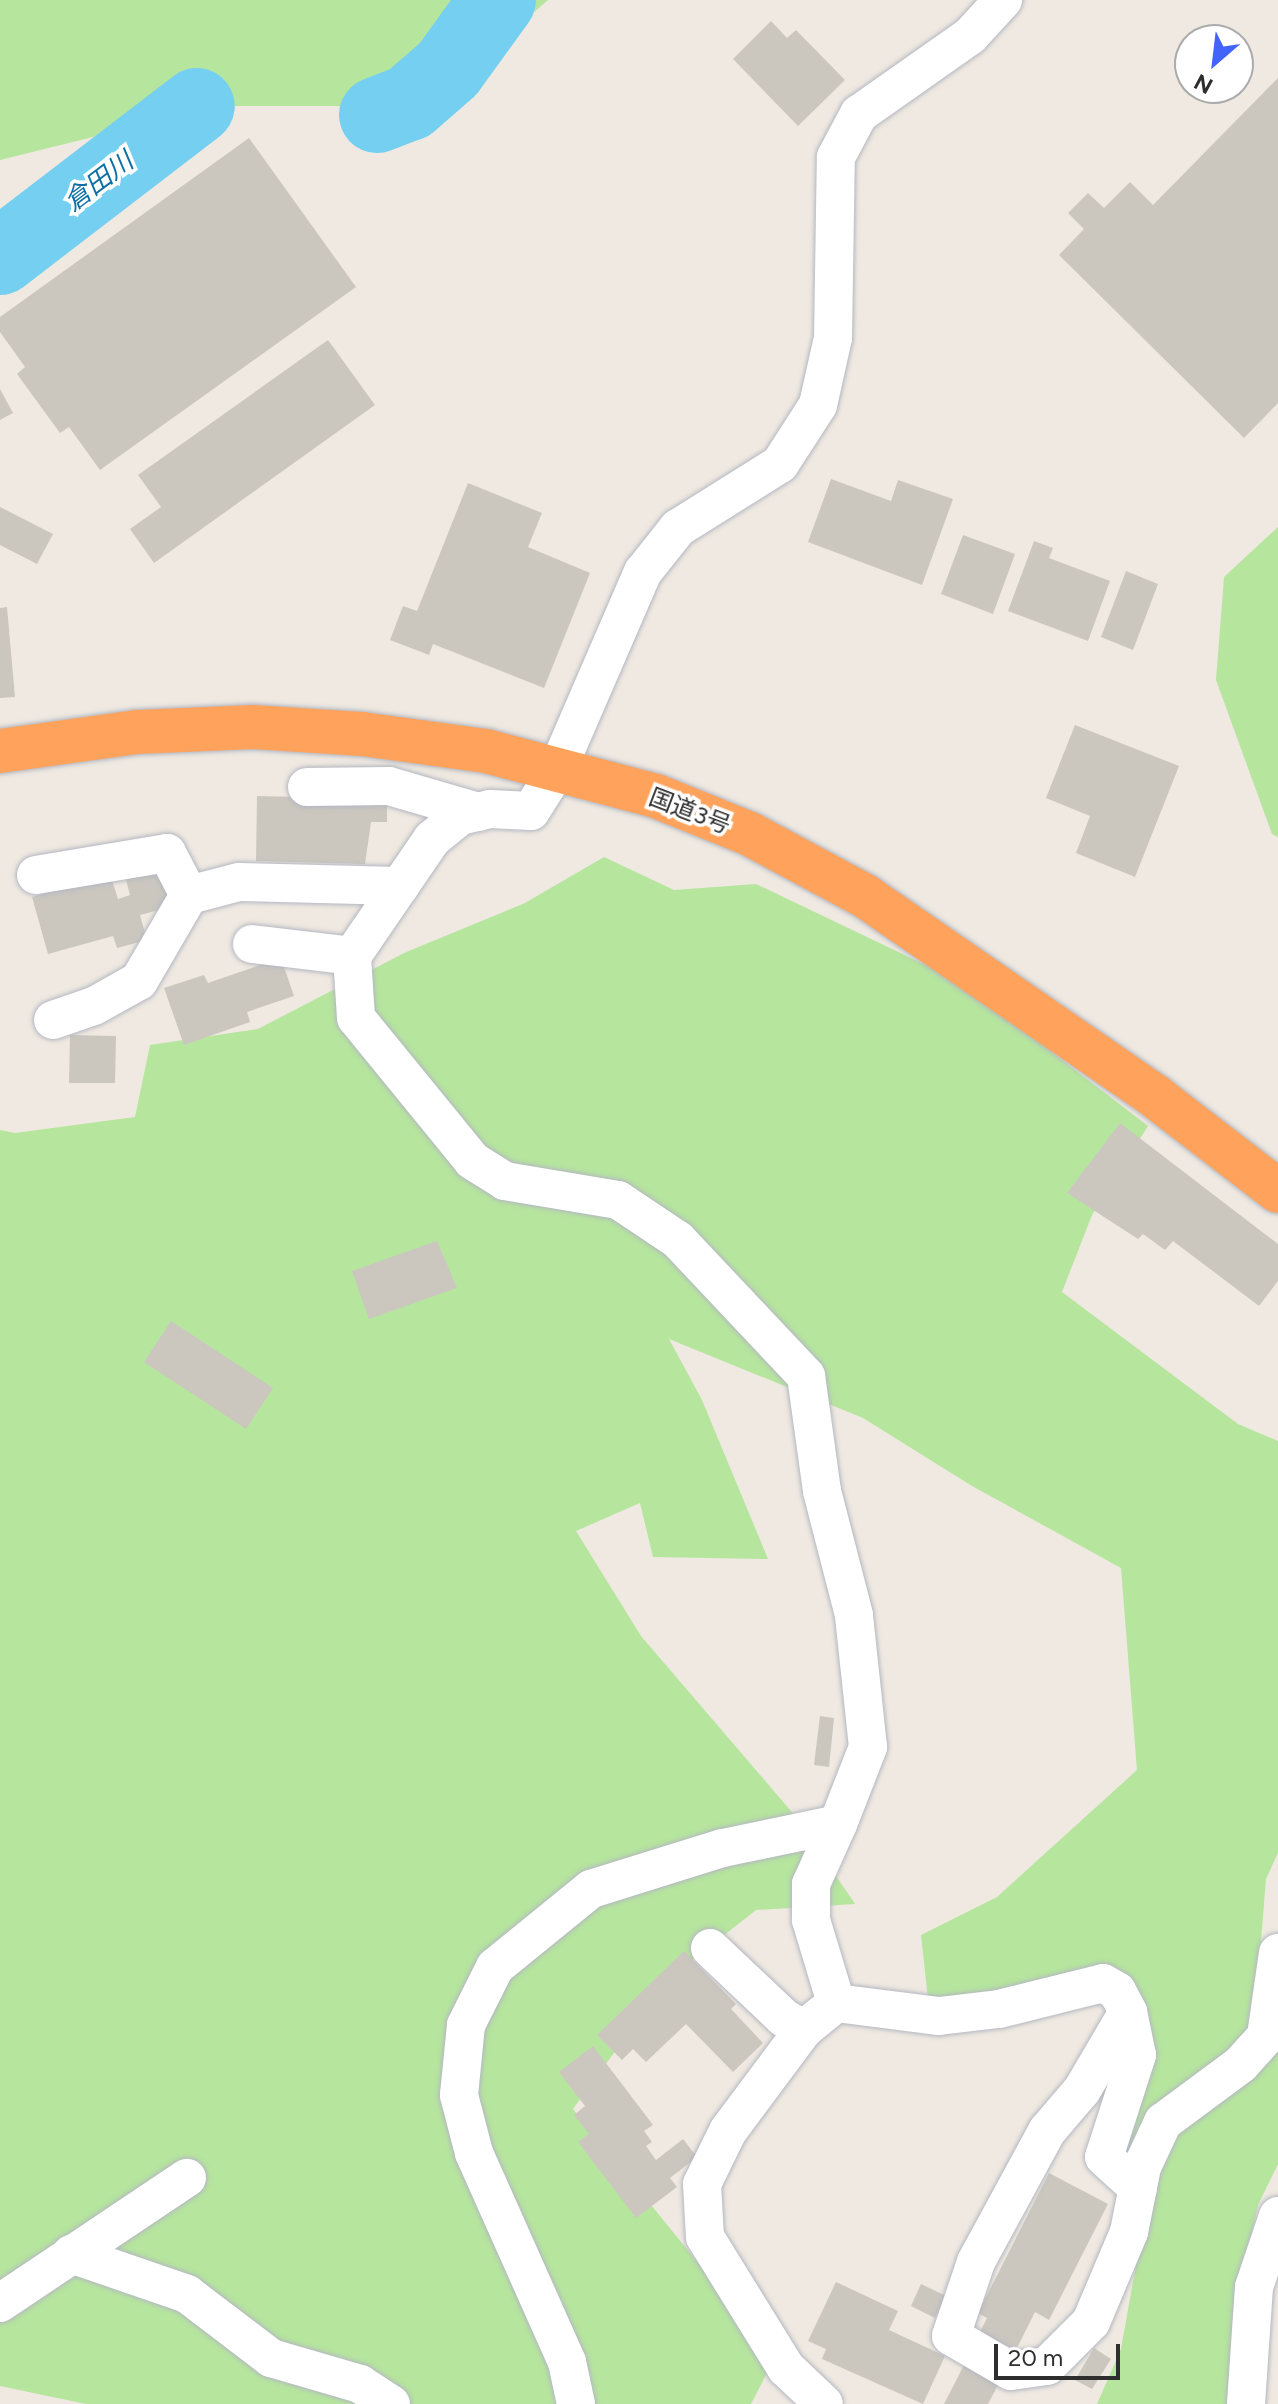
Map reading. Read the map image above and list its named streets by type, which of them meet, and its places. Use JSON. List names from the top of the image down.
{
  "streets": {
    "highway": ["国道3号"]
  },
  "water": ["倉田川"],
  "scale_bar": "20 m",
  "north": "bottom left"
}
